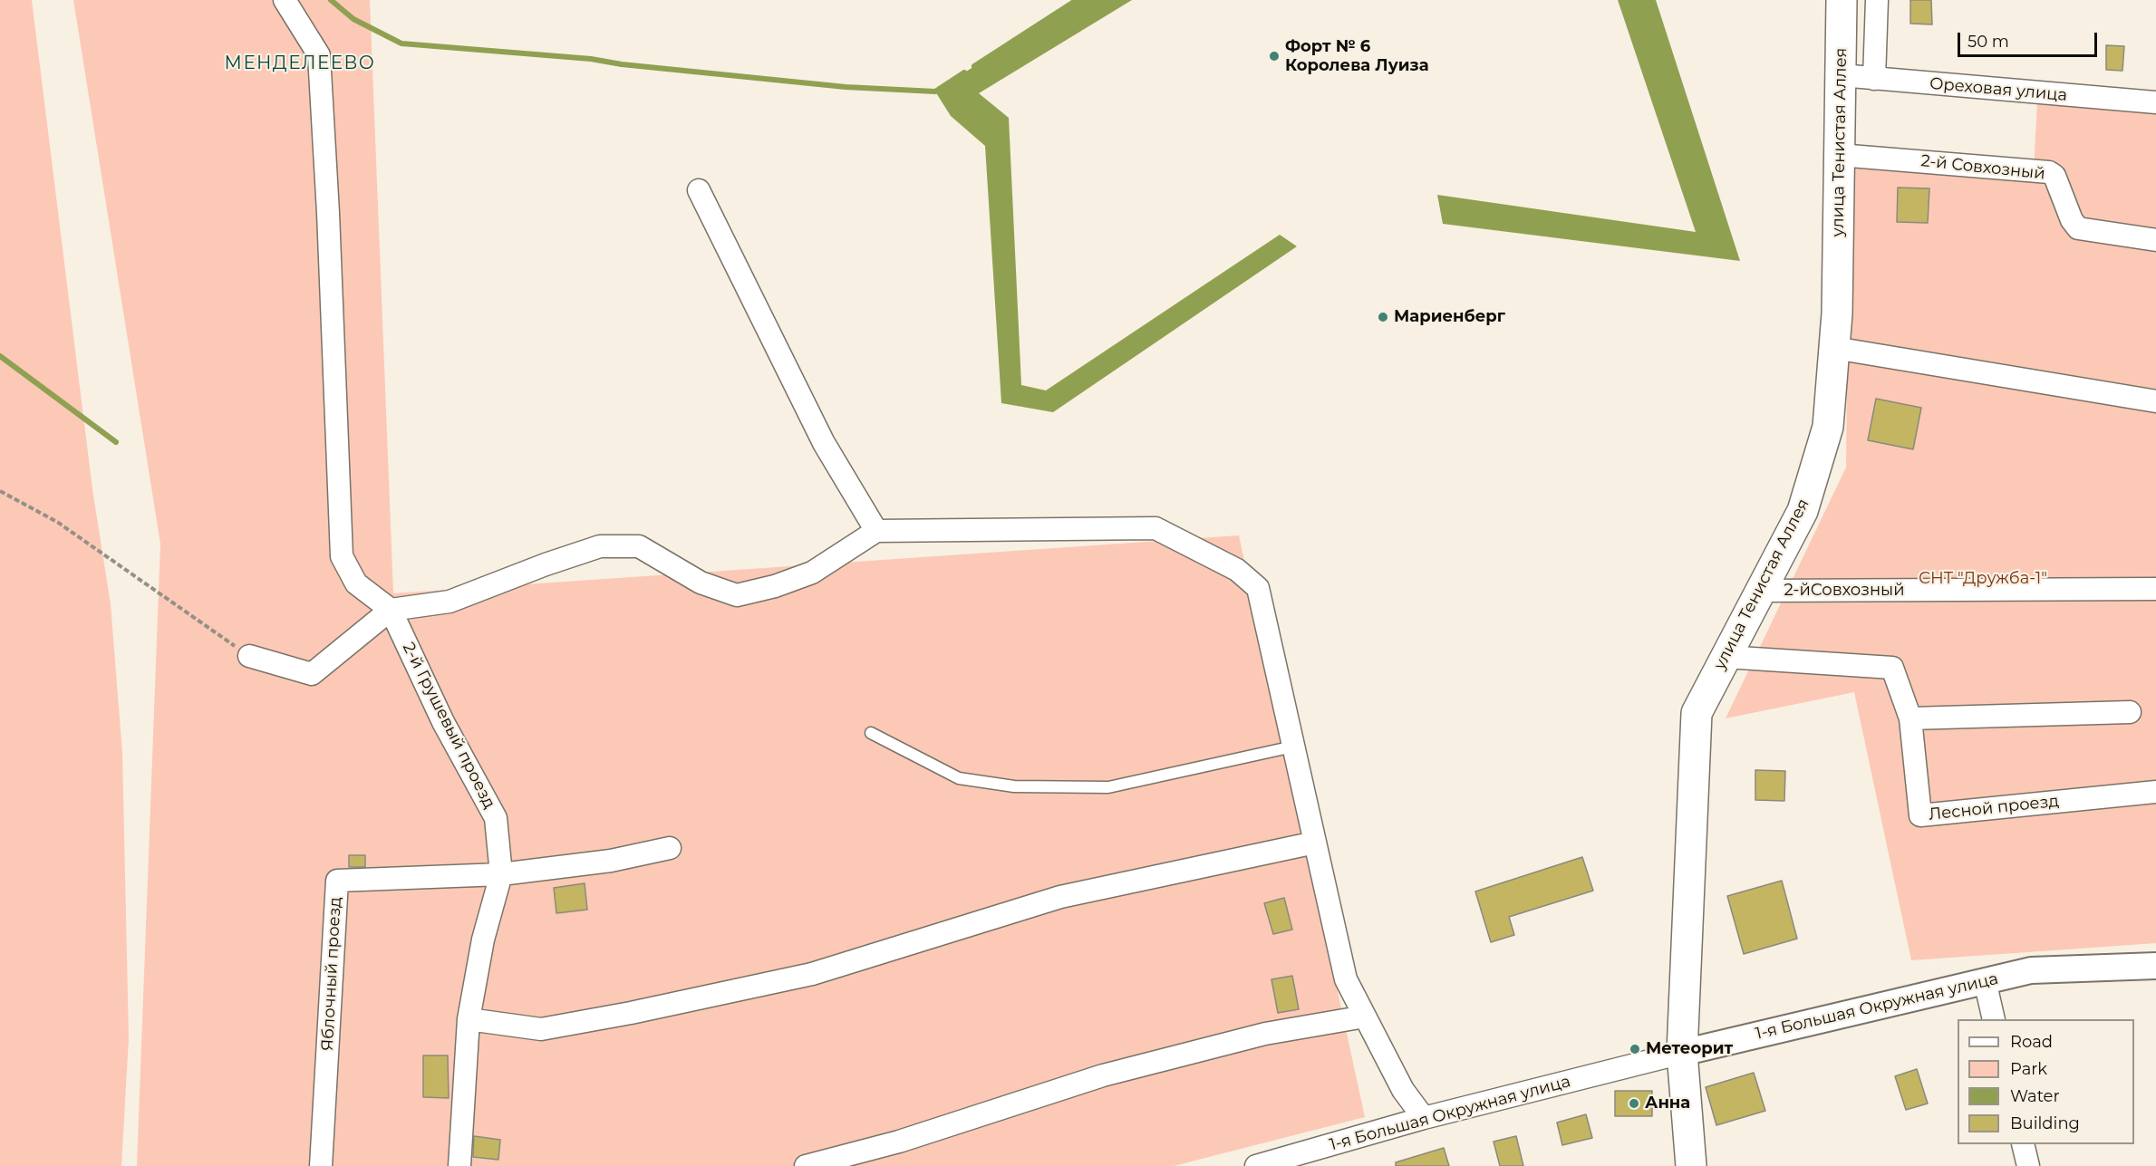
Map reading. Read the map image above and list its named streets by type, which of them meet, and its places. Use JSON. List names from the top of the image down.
{
  "streets": {
    "main road": ["улица Тенистая Аллея"],
    "street": [
      "Ореховая улица",
      "2-й Совхозный",
      "2-йСовхозный",
      "2-й Грушевый проезд",
      "Лесной проезд",
      "Яблочный проезд",
      "1-я Большая Окружная улица"
    ]
  },
  "crossings": [
    ["Ореховая улица", "улица Тенистая Аллея"],
    ["улица Тенистая Аллея", "2-й Совхозный"],
    ["улица Тенистая Аллея", "2-йСовхозный"],
    ["улица Тенистая Аллея", "Лесной проезд"],
    ["улица Тенистая Аллея", "1-я Большая Окружная улица"],
    ["2-й Грушевый проезд", "Яблочный проезд"]
  ],
  "districts": ["МЕНДЕЛЕЕВО"],
  "parks": ["СНТ \"Дружба-1\""],
  "places": [
    "Форт № 6 Королева Луиза",
    "Мариенберг",
    "Метеорит",
    "Анна"
  ],
  "legend": [
    "Road",
    "Park",
    "Water",
    "Building"
  ],
  "scale_bar": "50 m"
}
